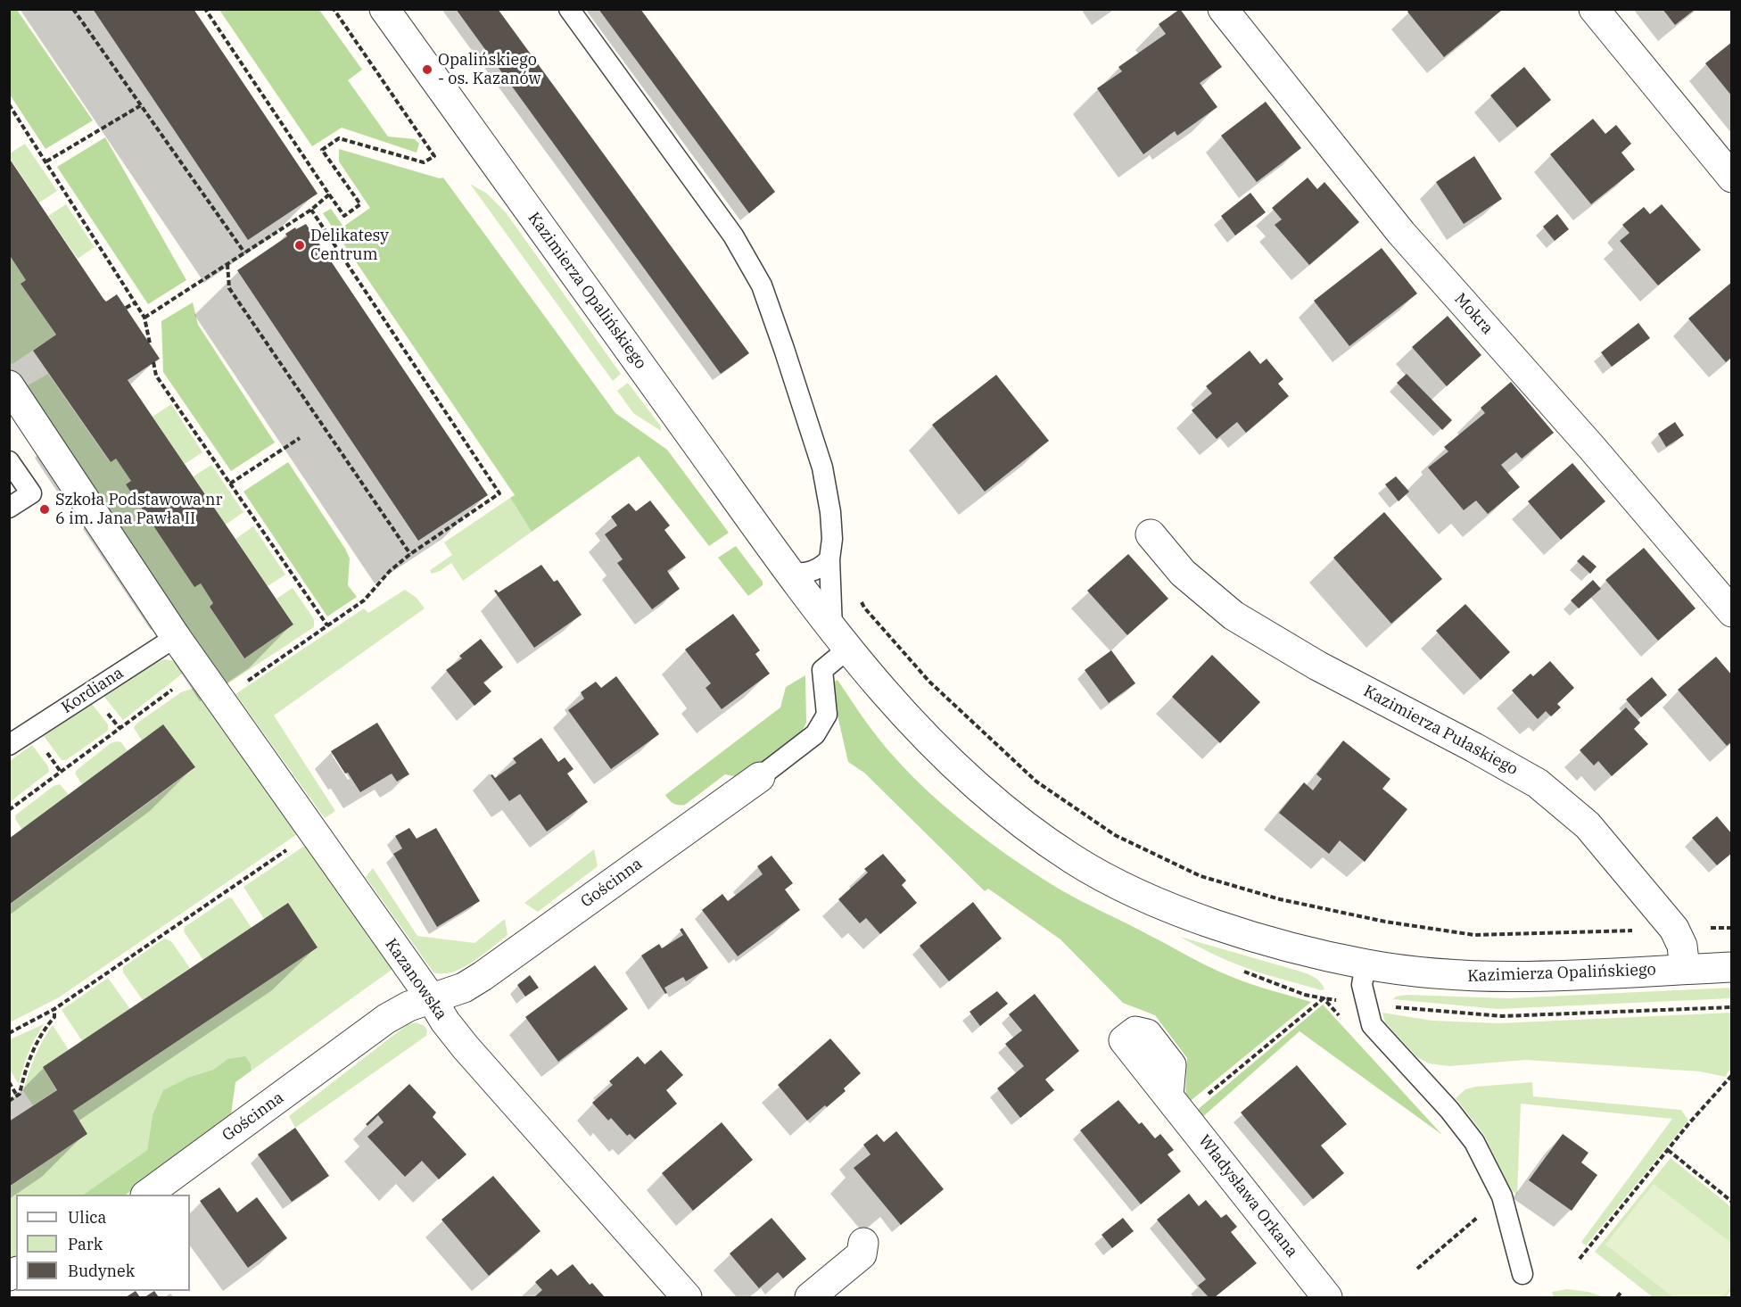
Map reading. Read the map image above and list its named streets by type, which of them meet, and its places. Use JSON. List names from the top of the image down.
{
  "streets": {
    "street": [
      "Kazimierza Opalińskiego",
      "Mokra",
      "Kazimierza Pułaskiego",
      "Gościnna",
      "Kazanowska",
      "Władysława Orkana"
    ],
    "lane": ["Kordiana"]
  },
  "crossings": [
    ["Kazimierza Opalińskiego", "Kazimierza Pułaskiego"],
    ["Kazimierza Opalińskiego", "Gościnna"],
    ["Kordiana", "Kazanowska"],
    ["Gościnna", "Kazanowska"]
  ],
  "places": ["Opalińskiego - os. Kazanów", "Delikatesy Centrum", "Szkoła Podstawowa nr 6 im. Jana Pawła II"],
  "legend": ["Ulica", "Park", "Budynek"]
}
